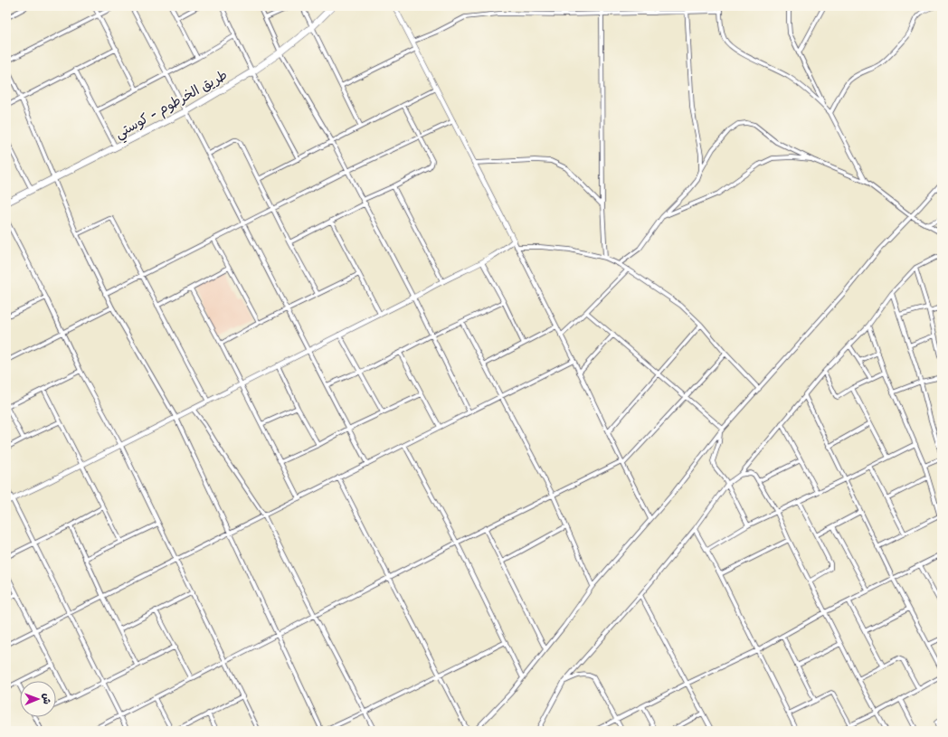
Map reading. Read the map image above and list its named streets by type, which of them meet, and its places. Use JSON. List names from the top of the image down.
{
  "streets": {
    "highway": ["طريق الخرطوم - كوستي"]
  },
  "north": "right"
}
